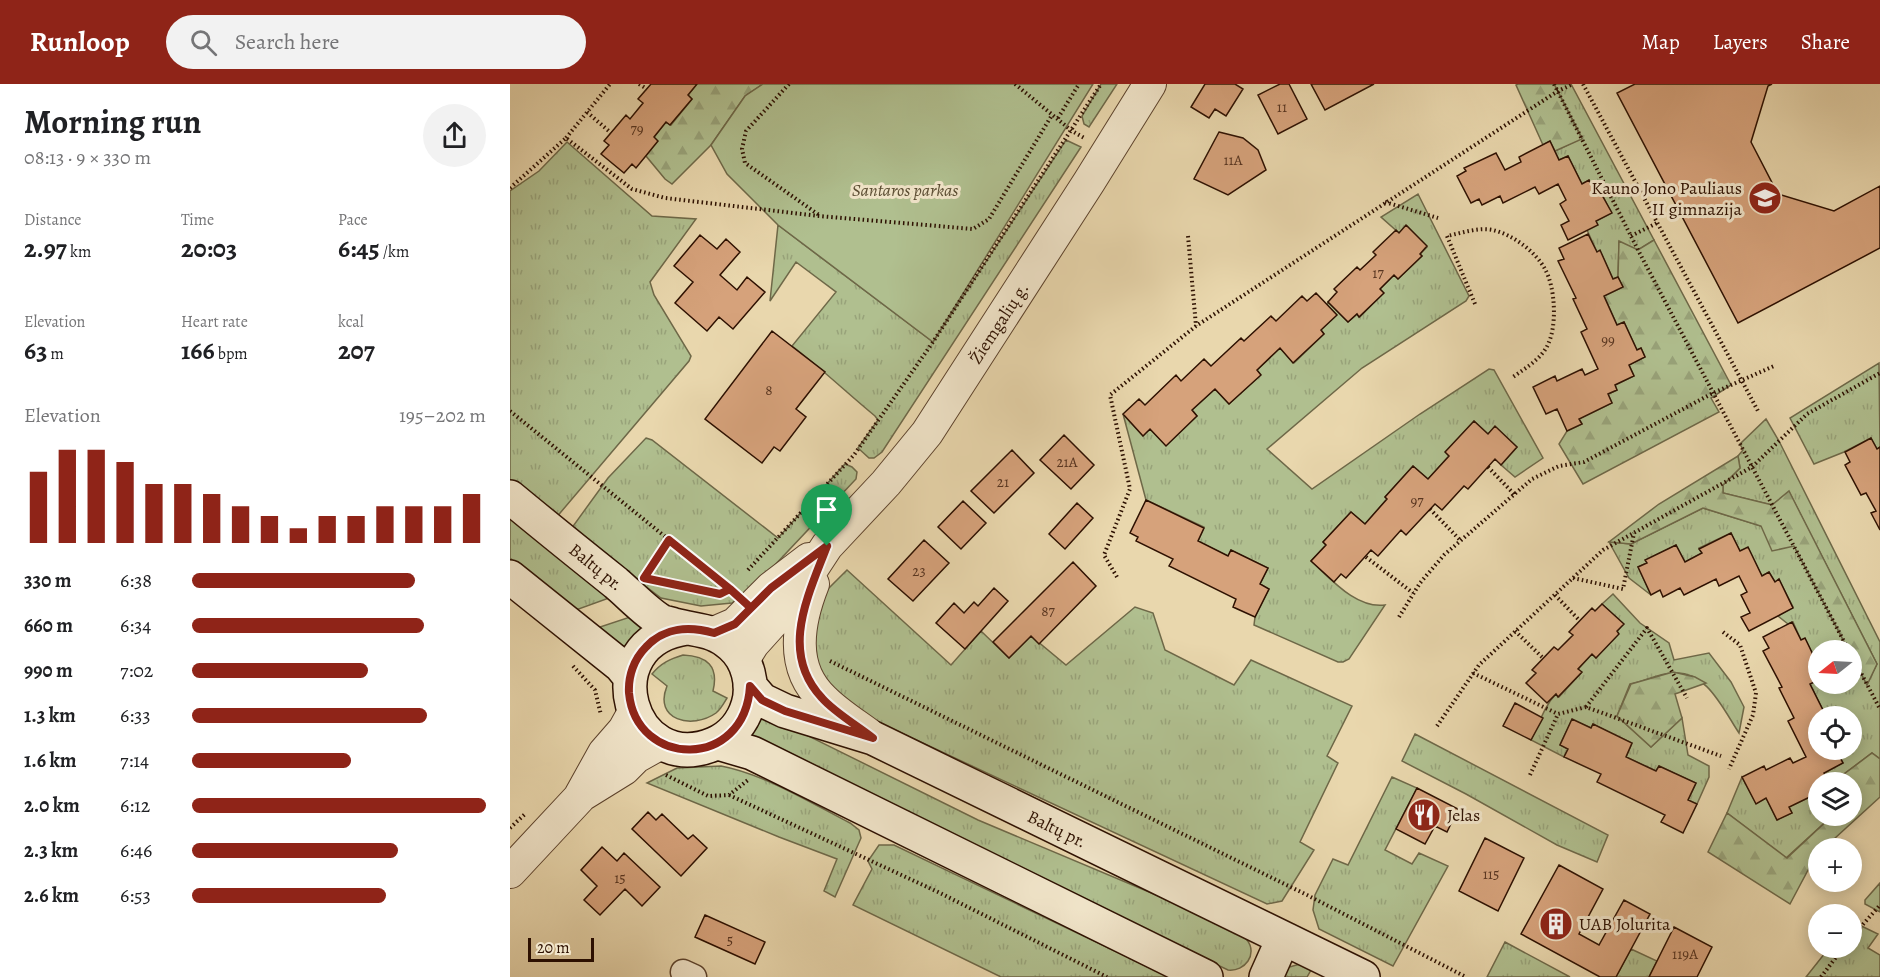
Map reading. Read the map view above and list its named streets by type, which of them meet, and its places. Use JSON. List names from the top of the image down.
{
  "streets": {
    "main road": ["Baltų pr."],
    "street": ["Žiemgalių g."]
  },
  "crossings": [
    ["Žiemgalių g.", "Baltų pr."]
  ],
  "parks": ["Santaros parkas"],
  "places": {
    "school or university": ["Kauno Jono Pauliaus II gimnazija"],
    "restaurant": ["Jelas"],
    "building": ["UAB Jolurita"]
  },
  "house_numbers": [
    "11",
    "79",
    "11A",
    "17",
    "99",
    "8",
    "21A",
    "21",
    "97",
    "23",
    "87",
    "115",
    "15",
    "5",
    "119A"
  ],
  "scale_bar": "20 m",
  "north": "left",
  "page": {
    "header": "Runloop",
    "search": "Search here",
    "nav": ["Map", "Layers", "Share"],
    "heading": ["Morning run", "08:13 · 9 × 330 m"],
    "stats": [
      ["Distance", "2.97 km"],
      ["Time", "20:03"],
      ["Pace", "6:45 /km"],
      ["Elevation", "63 m"],
      ["Heart rate", "166 bpm"],
      ["kcal", "207"]
    ],
    "chart": ["Elevation", "195–202 m"],
    "list": [
      {
        "name": "330 m",
        "note": "6:38"
      },
      {
        "name": "660 m",
        "note": "6:34"
      },
      {
        "name": "990 m",
        "note": "7:02"
      },
      {
        "name": "1.3 km",
        "note": "6:33"
      },
      {
        "name": "1.6 km",
        "note": "7:14"
      },
      {
        "name": "2.0 km",
        "note": "6:12"
      },
      {
        "name": "2.3 km",
        "note": "6:46"
      },
      {
        "name": "2.6 km",
        "note": "6:53"
      }
    ],
    "map_buttons": ["+", "−"],
    "scale": "20 m"
  }
}
